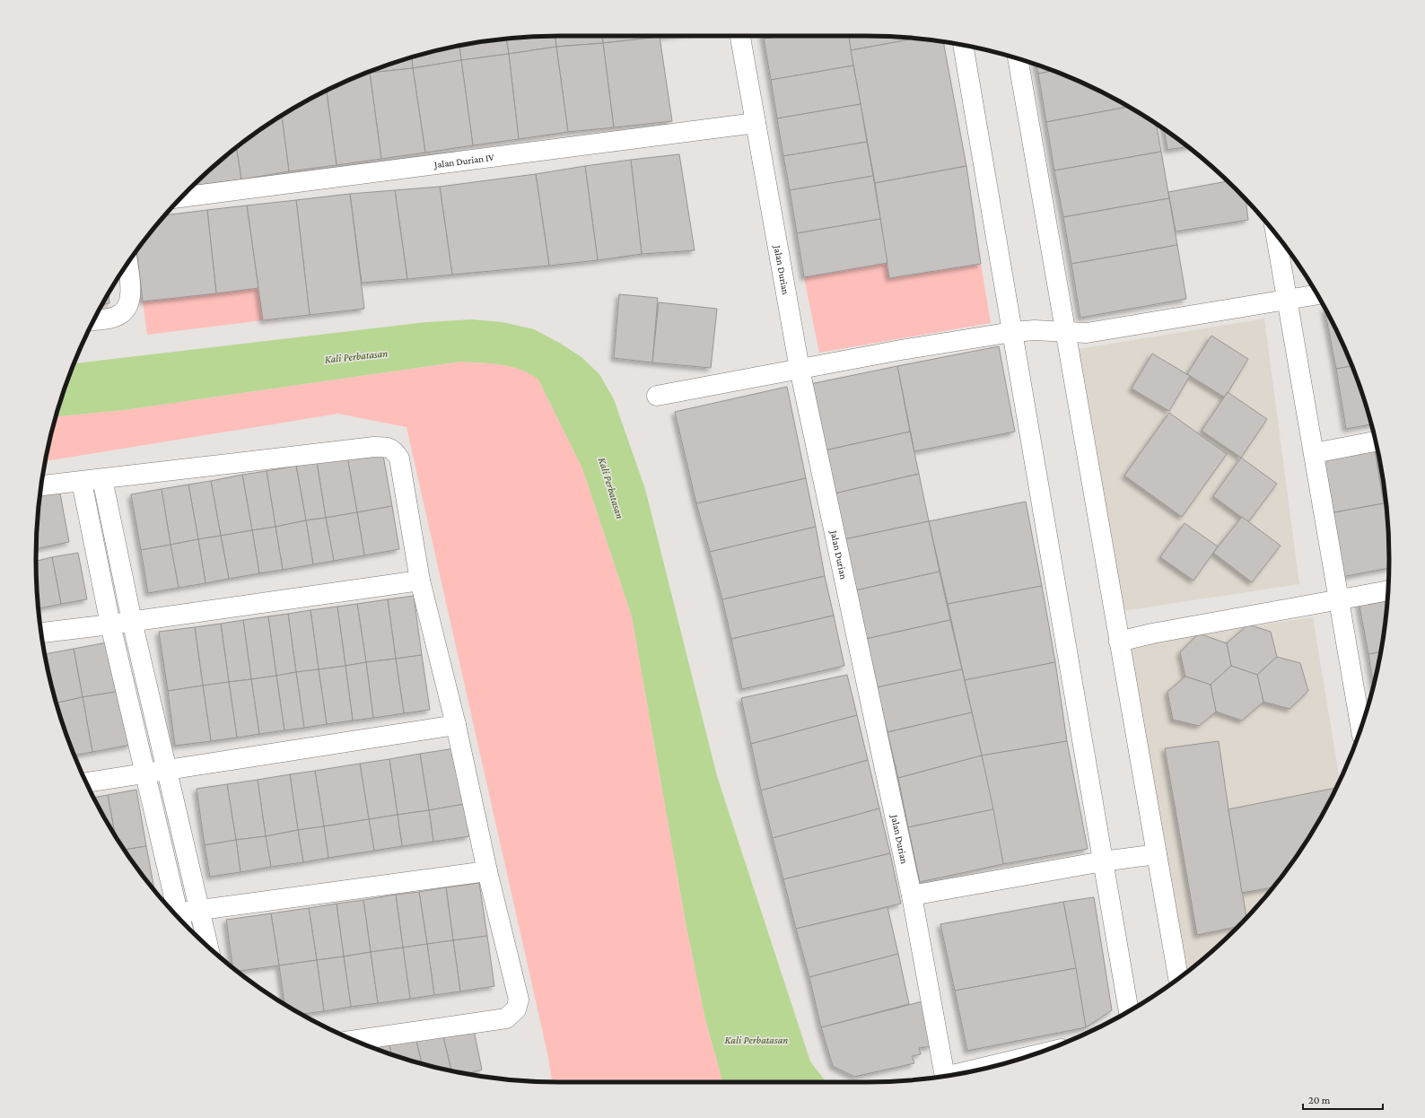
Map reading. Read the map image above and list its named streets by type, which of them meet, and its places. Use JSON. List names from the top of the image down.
{
  "streets": {
    "street": ["Jalan Durian IV", "Jalan Durian"]
  },
  "crossings": [
    ["Jalan Durian IV", "Jalan Durian"]
  ],
  "water": ["Kali Perbatasan"],
  "scale_bar": "20 m"
}
